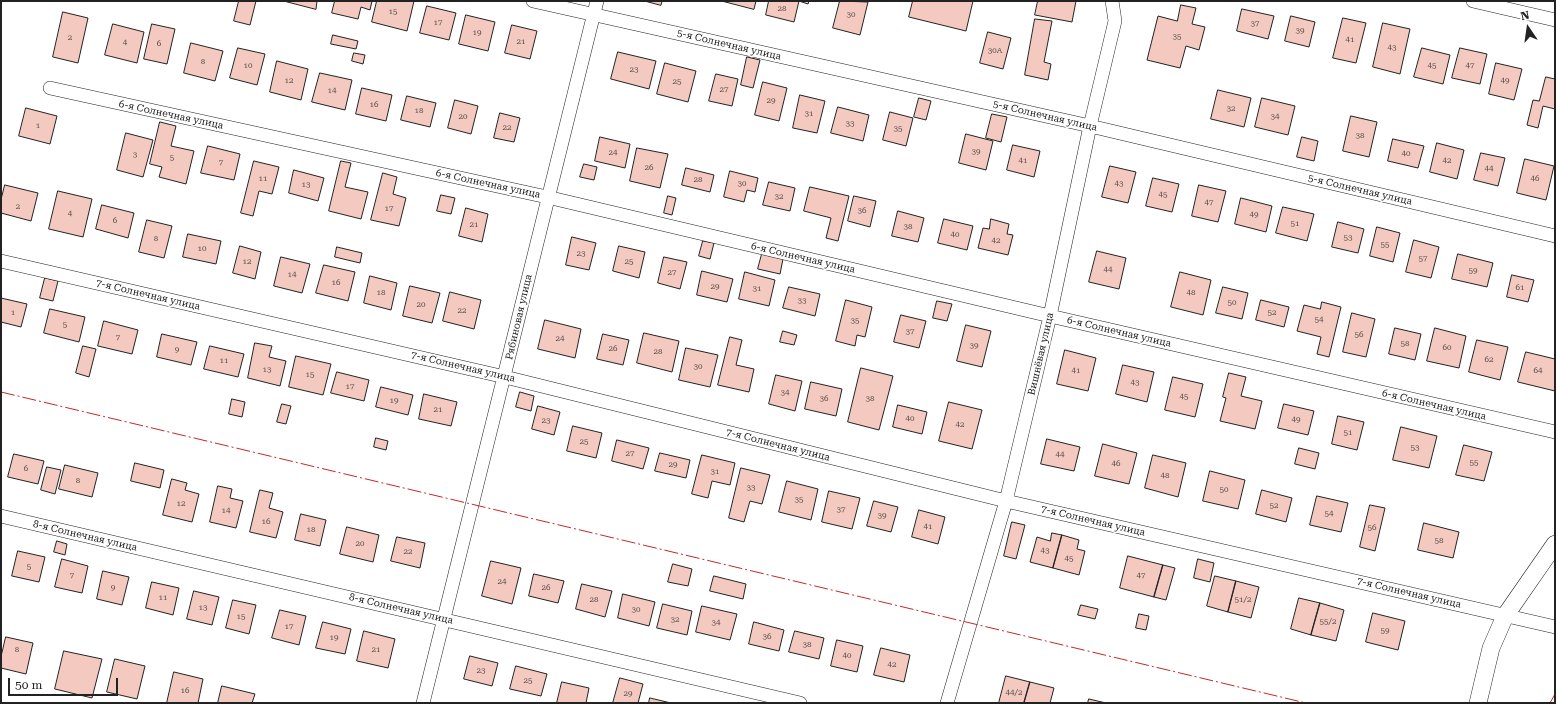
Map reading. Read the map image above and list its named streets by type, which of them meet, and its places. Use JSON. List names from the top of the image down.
{
  "streets": {
    "street": [
      "5-я Солнечная улица",
      "6-я Солнечная улица",
      "7-я Солнечная улица",
      "Рябиновая улица",
      "Вишнёвая улица",
      "8-я Солнечная улица"
    ]
  },
  "crossings": [
    ["5-я Солнечная улица", "Рябиновая улица"],
    ["5-я Солнечная улица", "Вишнёвая улица"],
    ["6-я Солнечная улица", "Рябиновая улица"],
    ["6-я Солнечная улица", "Вишнёвая улица"],
    ["7-я Солнечная улица", "Рябиновая улица"],
    ["7-я Солнечная улица", "Вишнёвая улица"],
    ["Рябиновая улица", "8-я Солнечная улица"]
  ],
  "house_numbers": [
    "28",
    "15",
    "30",
    "17",
    "37",
    "39",
    "19",
    "35",
    "2",
    "41",
    "21",
    "4",
    "6",
    "43",
    "30А",
    "8",
    "10",
    "45",
    "47",
    "23",
    "12",
    "49",
    "25",
    "27",
    "14",
    "29",
    "16",
    "32",
    "18",
    "31",
    "20",
    "34",
    "33",
    "1",
    "22",
    "35",
    "38",
    "39",
    "24",
    "40",
    "3",
    "5",
    "41",
    "42",
    "7",
    "26",
    "44",
    "11",
    "46",
    "28",
    "30",
    "43",
    "13",
    "45",
    "32",
    "47",
    "2",
    "17",
    "36",
    "4",
    "49",
    "6",
    "51",
    "21",
    "38",
    "40",
    "53",
    "8",
    "42",
    "55",
    "10",
    "23",
    "57",
    "12",
    "25",
    "44",
    "59",
    "27",
    "14",
    "16",
    "29",
    "61",
    "31",
    "18",
    "48",
    "33",
    "50",
    "20",
    "22",
    "1",
    "52",
    "54",
    "35",
    "5",
    "37",
    "56",
    "7",
    "24",
    "58",
    "39",
    "60",
    "26",
    "9",
    "28",
    "62",
    "11",
    "30",
    "13",
    "41",
    "64",
    "15",
    "43",
    "17",
    "34",
    "45",
    "36",
    "38",
    "19",
    "21",
    "40",
    "49",
    "23",
    "42",
    "51",
    "25",
    "53",
    "27",
    "44",
    "55",
    "46",
    "29",
    "6",
    "31",
    "48",
    "8",
    "33",
    "50",
    "35",
    "12",
    "52",
    "37",
    "14",
    "54",
    "39",
    "16",
    "41",
    "56",
    "18",
    "58",
    "20",
    "43",
    "22",
    "45",
    "5",
    "7",
    "47",
    "24",
    "9",
    "26",
    "11",
    "28",
    "51/2",
    "13",
    "30",
    "15",
    "32",
    "55/2",
    "34",
    "17",
    "59",
    "36",
    "19",
    "38",
    "8",
    "21",
    "40",
    "42",
    "23",
    "25",
    "16",
    "44/2",
    "29"
  ],
  "scale_bar": "50 m",
  "north": "top"
}
